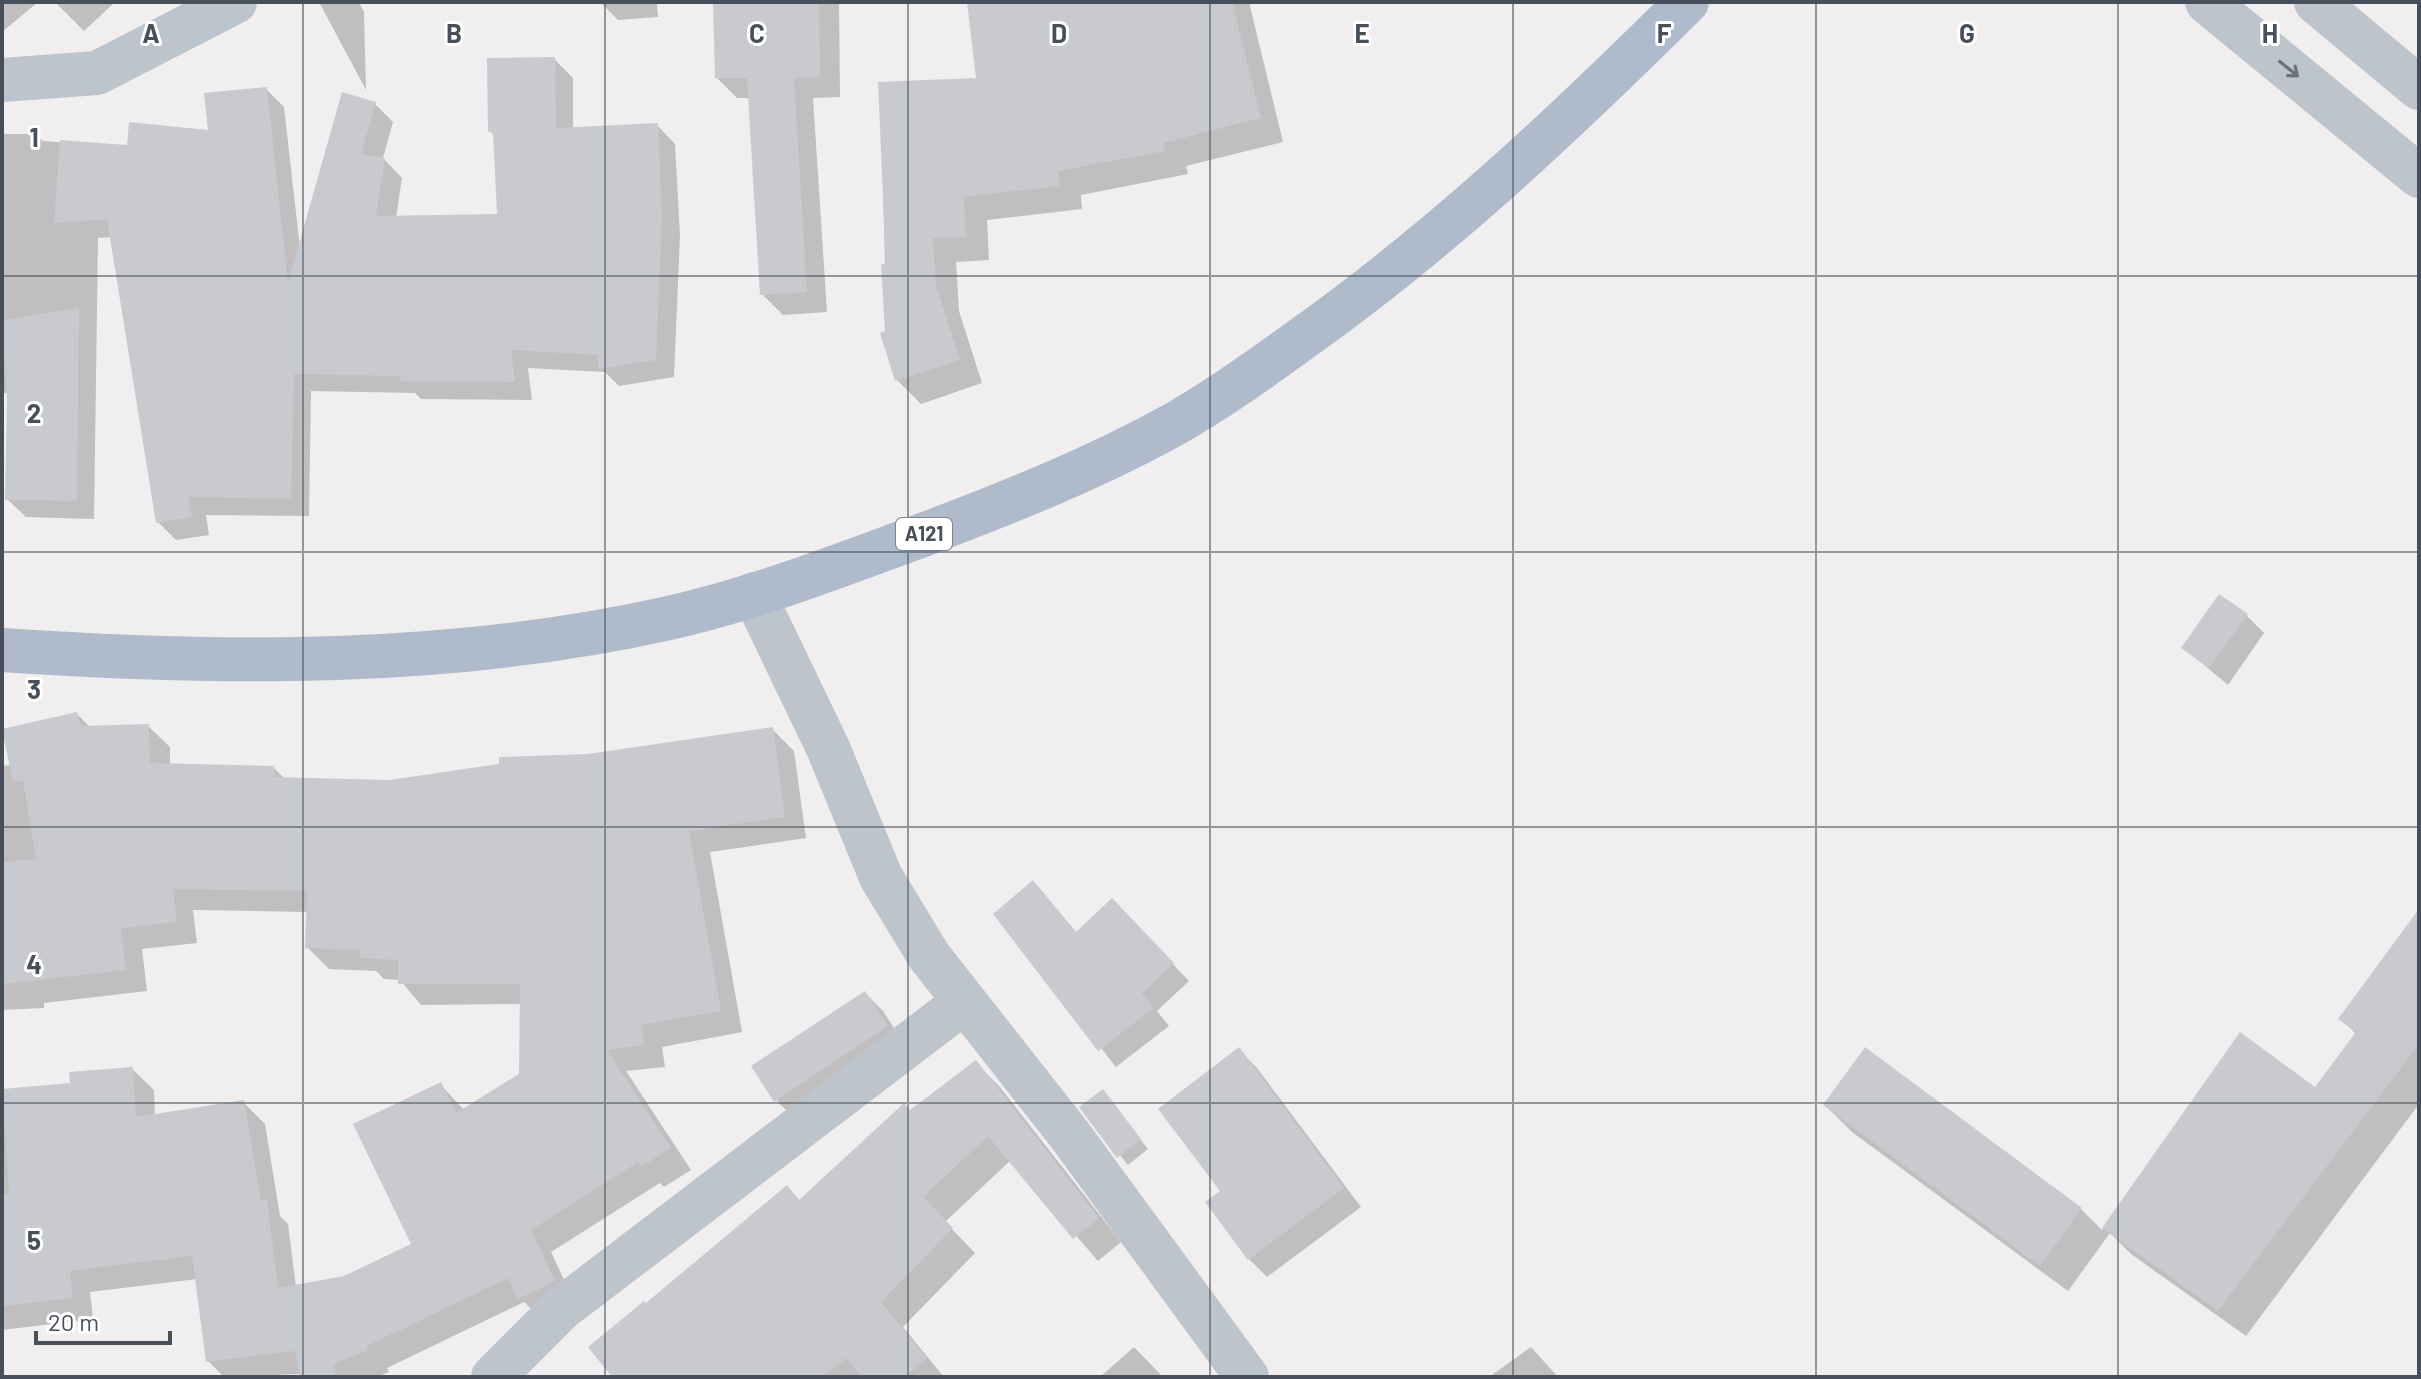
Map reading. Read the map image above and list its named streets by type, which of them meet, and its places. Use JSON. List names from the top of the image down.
{
  "streets": {
    "main road": ["A121"]
  },
  "scale_bar": "20 m",
  "grid": {
    "columns": [
      "A",
      "B",
      "C",
      "D",
      "E",
      "F",
      "G",
      "H"
    ],
    "rows": [
      "1",
      "2",
      "3",
      "4",
      "5"
    ]
  }
}
